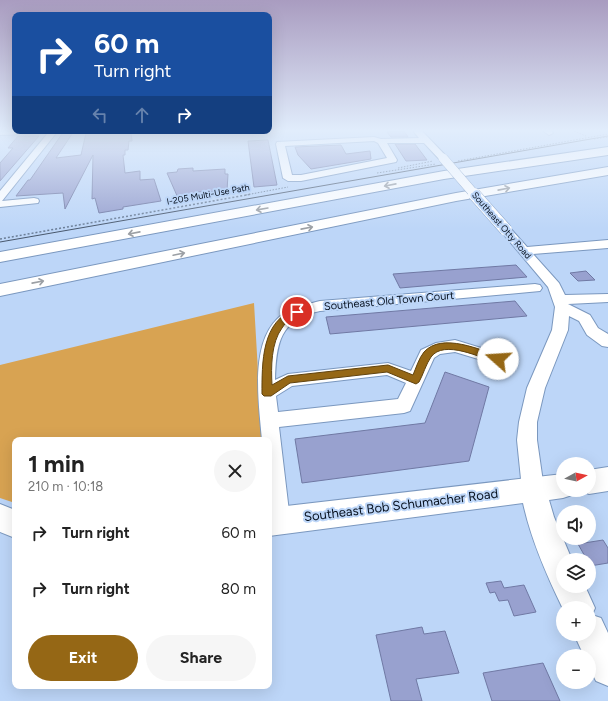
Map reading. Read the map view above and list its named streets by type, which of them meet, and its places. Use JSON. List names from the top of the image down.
{
  "streets": {
    "main road": ["Southeast Bob Schumacher Road"],
    "street": ["Southeast Otty Road", "Southeast Old Town Court"],
    "path": ["I-205 Multi-Use Path"]
  },
  "crossings": [
    ["Southeast Old Town Court", "Southeast Bob Schumacher Road"]
  ],
  "north": "right",
  "page": {
    "turn": ["60 m", "Turn right"],
    "heading": ["1 min", "210 m · 10:18"],
    "map_buttons": ["+", "−"],
    "list": [
      {
        "name": "Turn right",
        "value": "60 m"
      },
      {
        "name": "Turn right",
        "value": "80 m"
      }
    ],
    "buttons": ["Exit", "Share"]
  }
}
